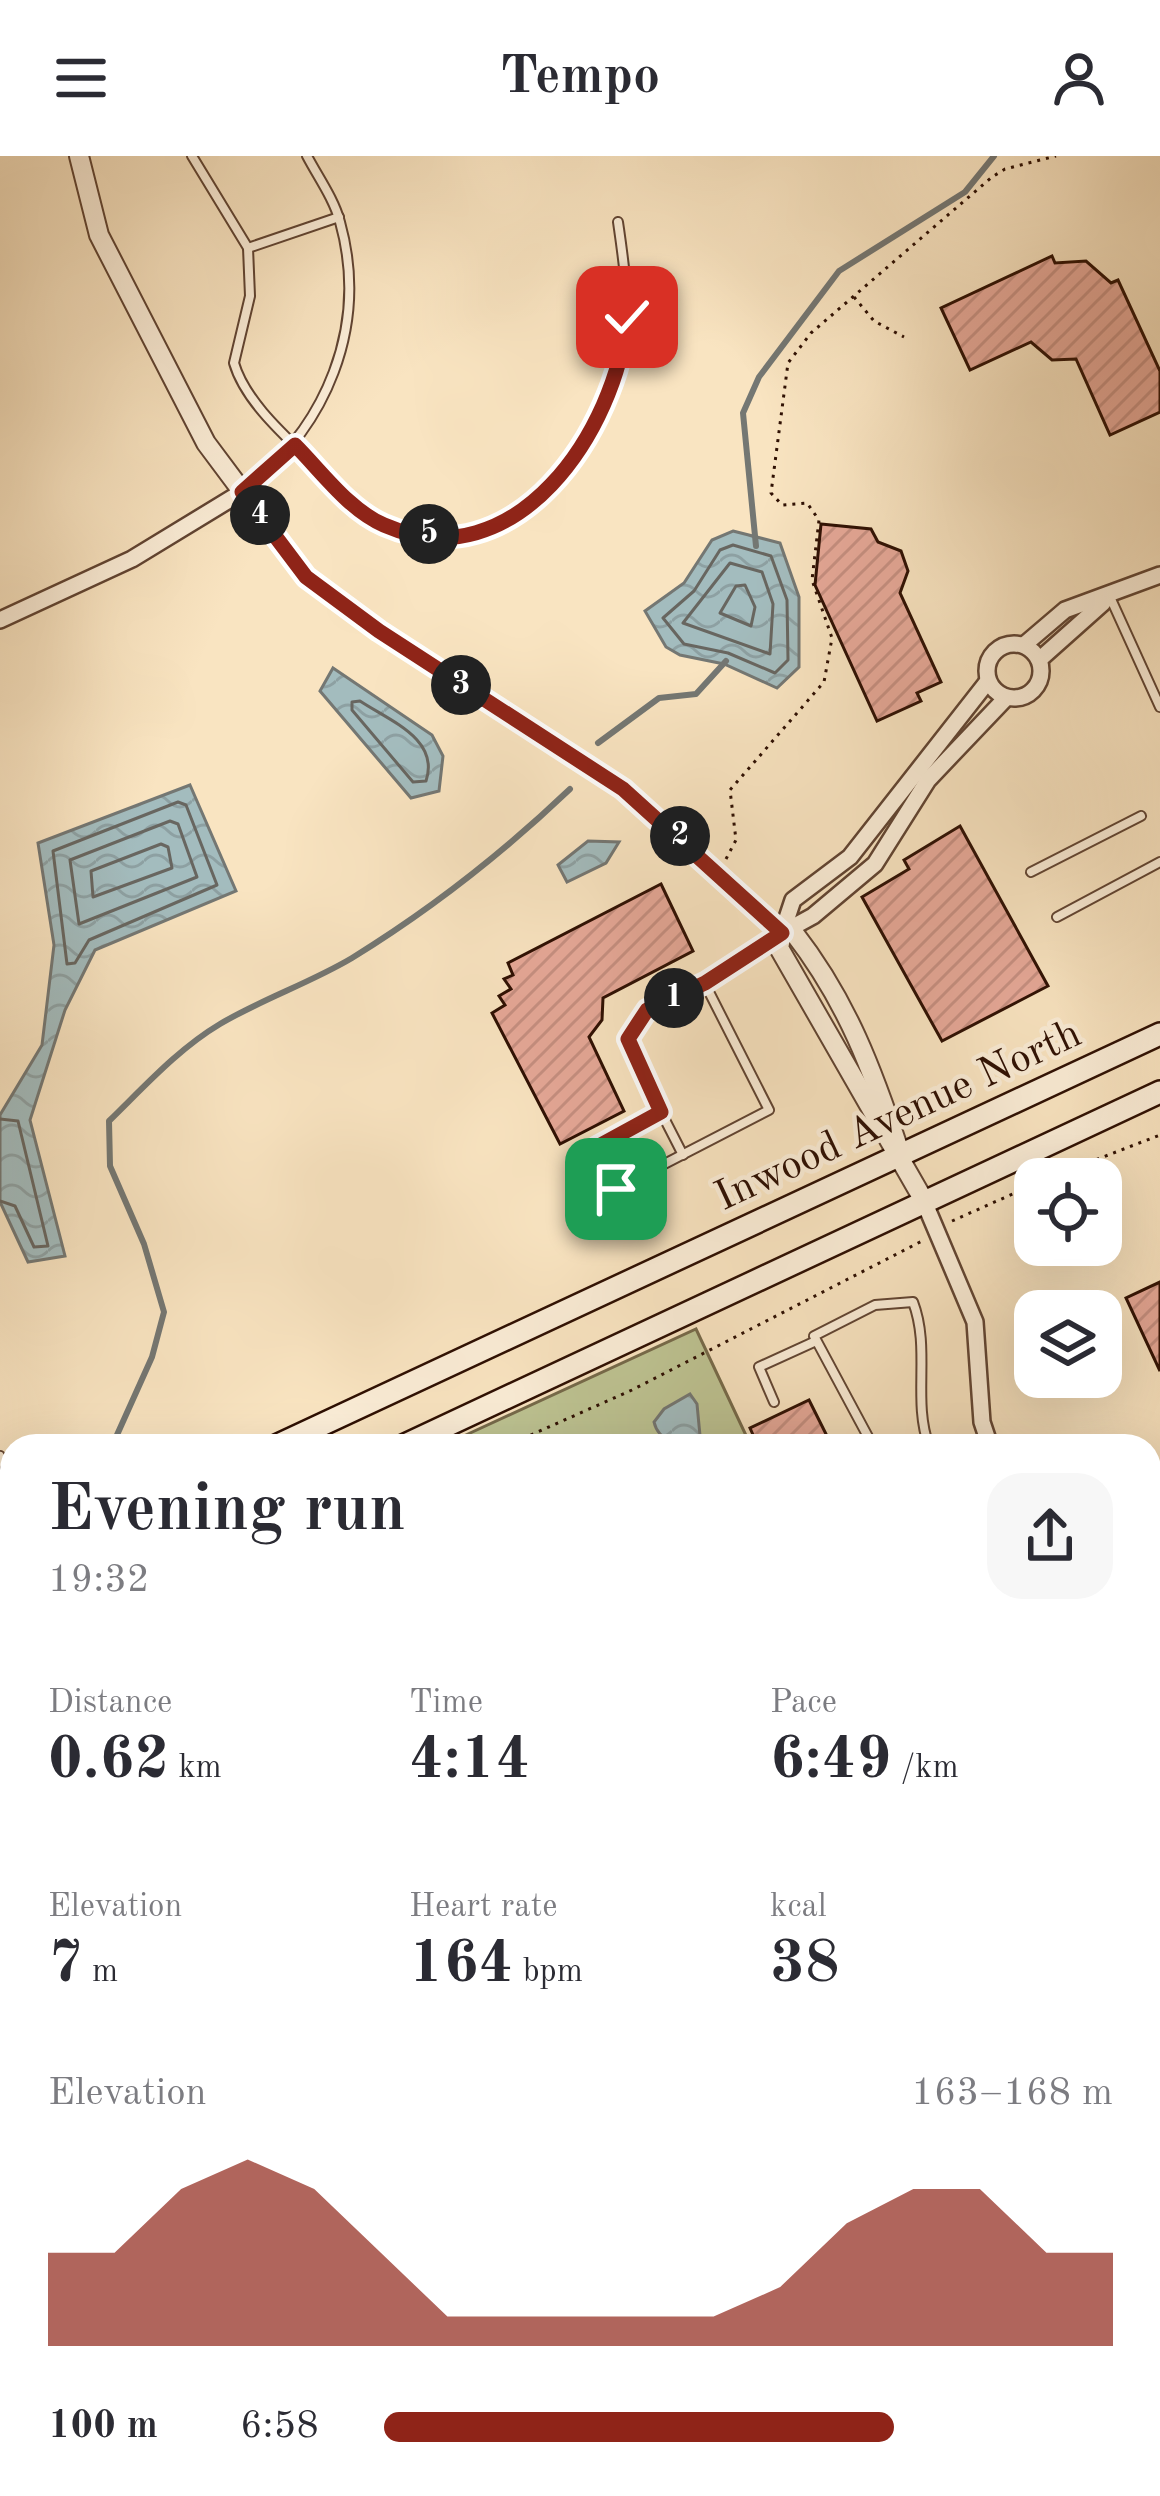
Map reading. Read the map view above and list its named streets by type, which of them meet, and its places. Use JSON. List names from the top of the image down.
{
  "streets": {
    "main road": ["Inwood Avenue North"]
  },
  "page": {
    "header": "Tempo",
    "pins": [
      "4",
      "5",
      "3",
      "2",
      "1"
    ],
    "heading": ["Evening run", "19:32"],
    "stats": [
      ["Distance", "0.62 km"],
      ["Time", "4:14"],
      ["Pace", "6:49 /km"],
      ["Elevation", "7 m"],
      ["Heart rate", "164 bpm"],
      ["kcal", "38"]
    ],
    "chart": ["Elevation", "163–168 m"],
    "list": [
      {
        "name": "100 m",
        "note": "6:58"
      }
    ]
  }
}
